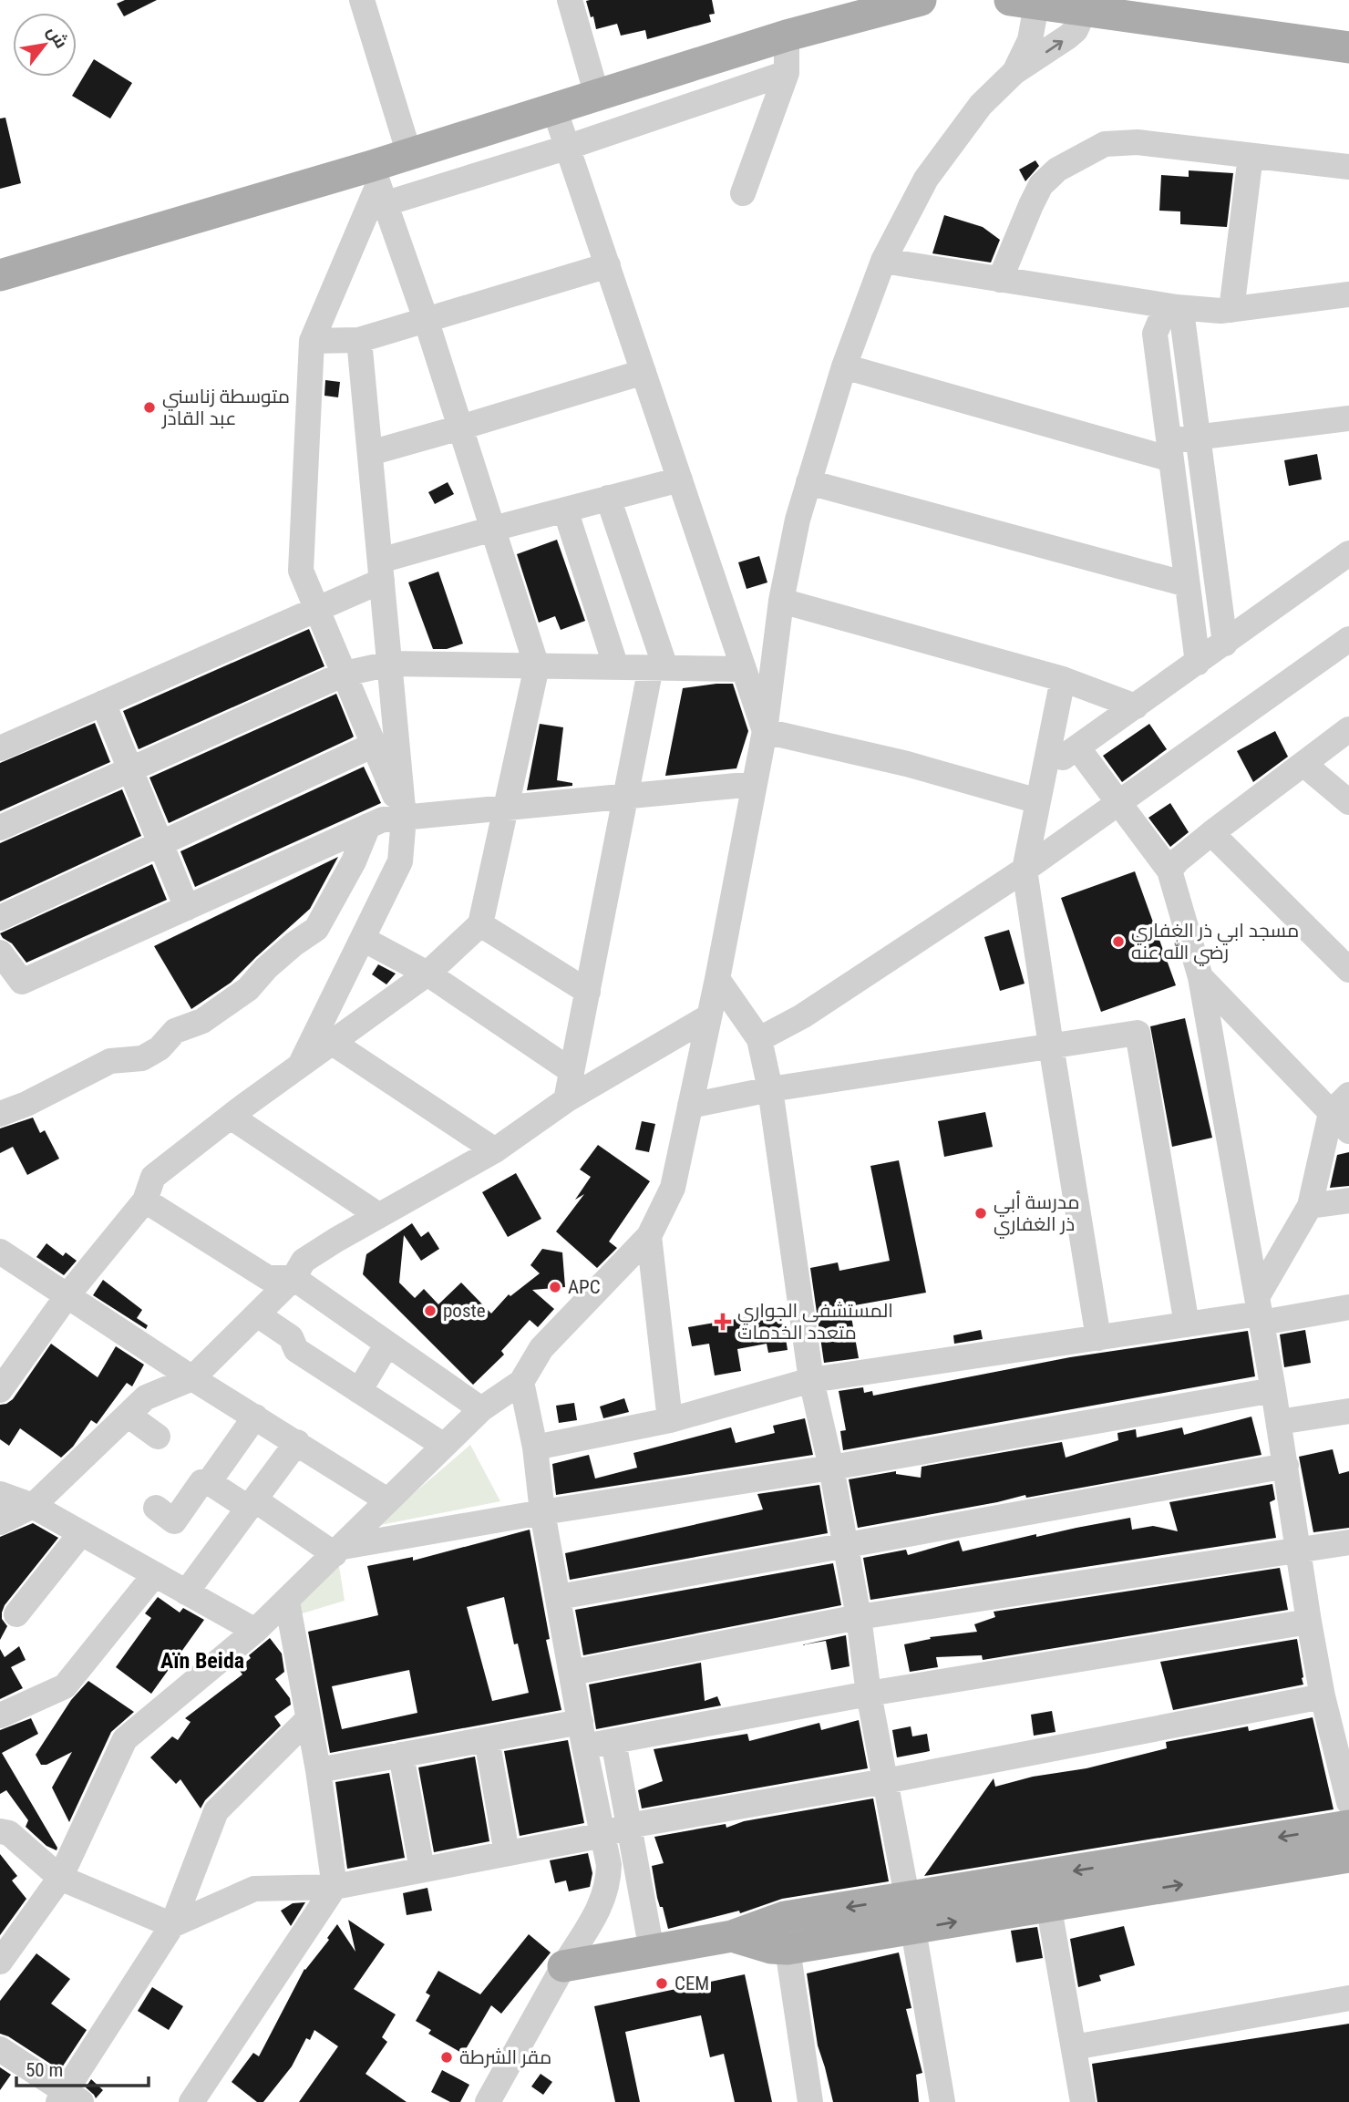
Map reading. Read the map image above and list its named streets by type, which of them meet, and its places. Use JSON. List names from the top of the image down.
{
  "districts": ["Aïn Beida"],
  "places": {
    "other": [
      "متوسطة زناسني عبد القادر",
      "مسجد ابي ذر الغفاري رضي الله عنه",
      "مدرسة أبي ذر الغفاري",
      "APC",
      "poste",
      "CEM",
      "مقر الشرطة"
    ],
    "health": ["المستشفى الجواري متعدد الخدمات"]
  },
  "scale_bar": "50 m",
  "north": "top right"
}
